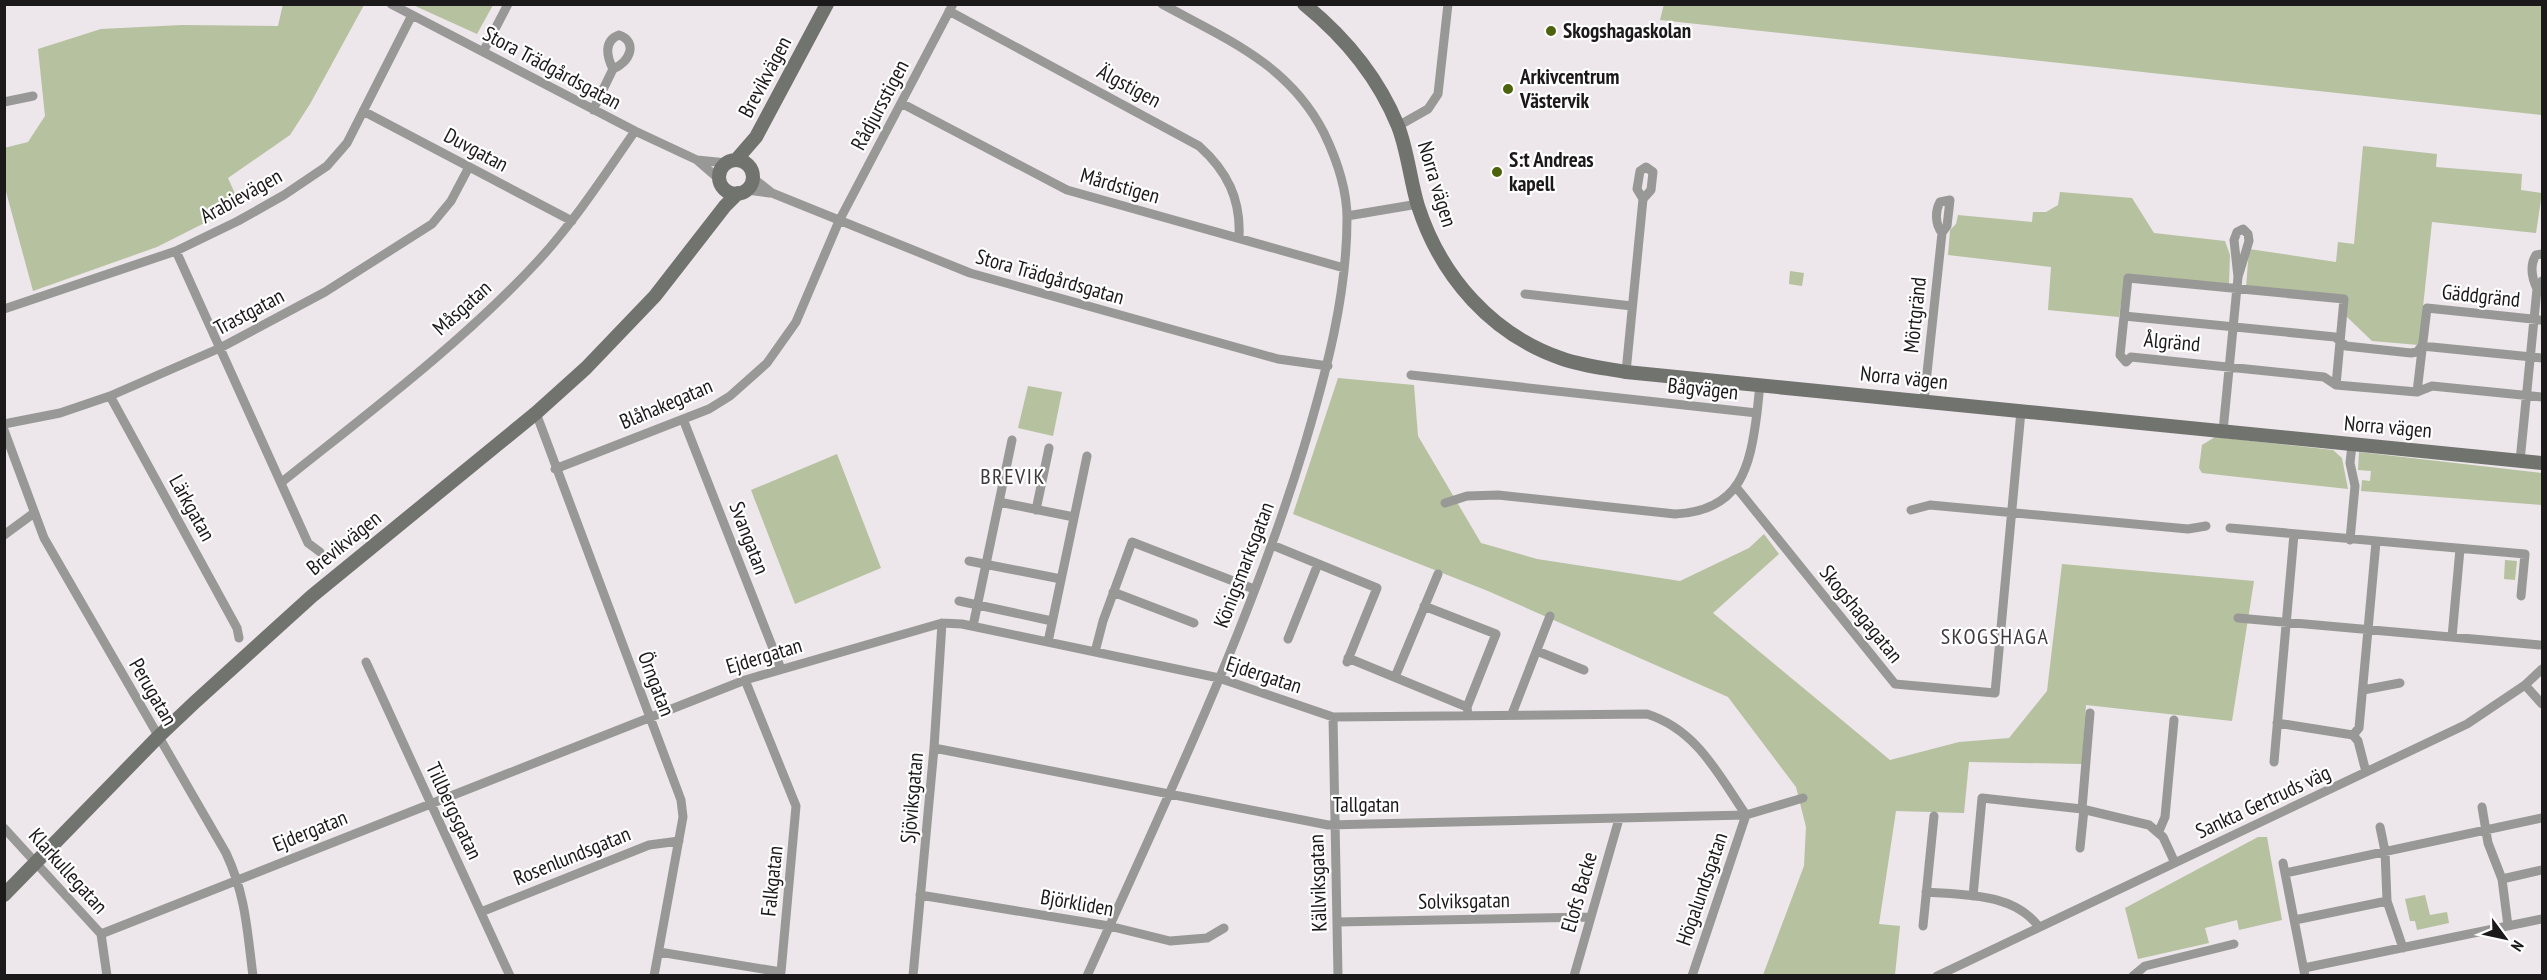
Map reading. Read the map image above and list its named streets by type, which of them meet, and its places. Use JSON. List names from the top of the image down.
{
  "streets": {
    "street": [
      "Stora Trädgårdsgatan",
      "Brevikvägen",
      "Älgstigen",
      "Rådjursstigen",
      "Duvgatan",
      "Norra vägen",
      "Mårdstigen",
      "Arabievägen",
      "Gäddgränd",
      "Måsgatan",
      "Trastgatan",
      "Mörtgränd",
      "Ålgränd",
      "Bågvägen",
      "Blåhakegatan",
      "Lärkgatan",
      "Svangatan",
      "Königsmarksgatan",
      "Skogshagagatan",
      "Ejdergatan",
      "Örngatan",
      "Perugatan",
      "Sjöviksgatan",
      "Sankta Gertruds väg",
      "Tallgatan",
      "Tillbergsgatan",
      "Rosenlundsgatan",
      "Klarkullegatan",
      "Falkgatan",
      "Källviksgatan",
      "Högalundsgatan",
      "Elofs Backe",
      "Solviksgatan",
      "Björkliden"
    ]
  },
  "crossings": [
    ["Stora Trädgårdsgatan", "Brevikvägen"],
    ["Stora Trädgårdsgatan", "Rådjursstigen"],
    ["Stora Trädgårdsgatan", "Arabievägen"],
    ["Stora Trädgårdsgatan", "Måsgatan"],
    ["Stora Trädgårdsgatan", "Blåhakegatan"],
    ["Stora Trädgårdsgatan", "Königsmarksgatan"],
    ["Brevikvägen", "Örngatan"],
    ["Brevikvägen", "Perugatan"],
    ["Brevikvägen", "Klarkullegatan"],
    ["Älgstigen", "Rådjursstigen"],
    ["Älgstigen", "Mårdstigen"],
    ["Rådjursstigen", "Mårdstigen"],
    ["Rådjursstigen", "Blåhakegatan"],
    ["Duvgatan", "Arabievägen"],
    ["Duvgatan", "Måsgatan"],
    ["Duvgatan", "Trastgatan"],
    ["Norra vägen", "Gäddgränd"],
    ["Norra vägen", "Mörtgränd"],
    ["Norra vägen", "Ålgränd"],
    ["Norra vägen", "Skogshagagatan"],
    ["Mårdstigen", "Königsmarksgatan"],
    ["Trastgatan", "Lärkgatan"],
    ["Bågvägen", "Skogshagagatan"],
    ["Blåhakegatan", "Svangatan"],
    ["Blåhakegatan", "Örngatan"],
    ["Svangatan", "Ejdergatan"],
    ["Königsmarksgatan", "Ejdergatan"],
    ["Königsmarksgatan", "Tallgatan"],
    ["Königsmarksgatan", "Björkliden"],
    ["Ejdergatan", "Örngatan"],
    ["Ejdergatan", "Perugatan"],
    ["Ejdergatan", "Sjöviksgatan"],
    ["Ejdergatan", "Tallgatan"],
    ["Ejdergatan", "Tillbergsgatan"],
    ["Ejdergatan", "Klarkullegatan"],
    ["Ejdergatan", "Falkgatan"],
    ["Ejdergatan", "Källviksgatan"],
    ["Ejdergatan", "Högalundsgatan"],
    ["Örngatan", "Rosenlundsgatan"],
    ["Örngatan", "Falkgatan"],
    ["Sjöviksgatan", "Tallgatan"],
    ["Sjöviksgatan", "Björkliden"],
    ["Tallgatan", "Källviksgatan"],
    ["Tallgatan", "Högalundsgatan"],
    ["Tallgatan", "Elofs Backe"],
    ["Tillbergsgatan", "Rosenlundsgatan"],
    ["Källviksgatan", "Solviksgatan"],
    ["Elofs Backe", "Solviksgatan"]
  ],
  "districts": ["BREVIK", "SKOGSHAGA"],
  "places": ["Skogshagaskolan", "Arkivcentrum Västervik", "S:t Andreas kapell"],
  "north": "bottom right"
}
